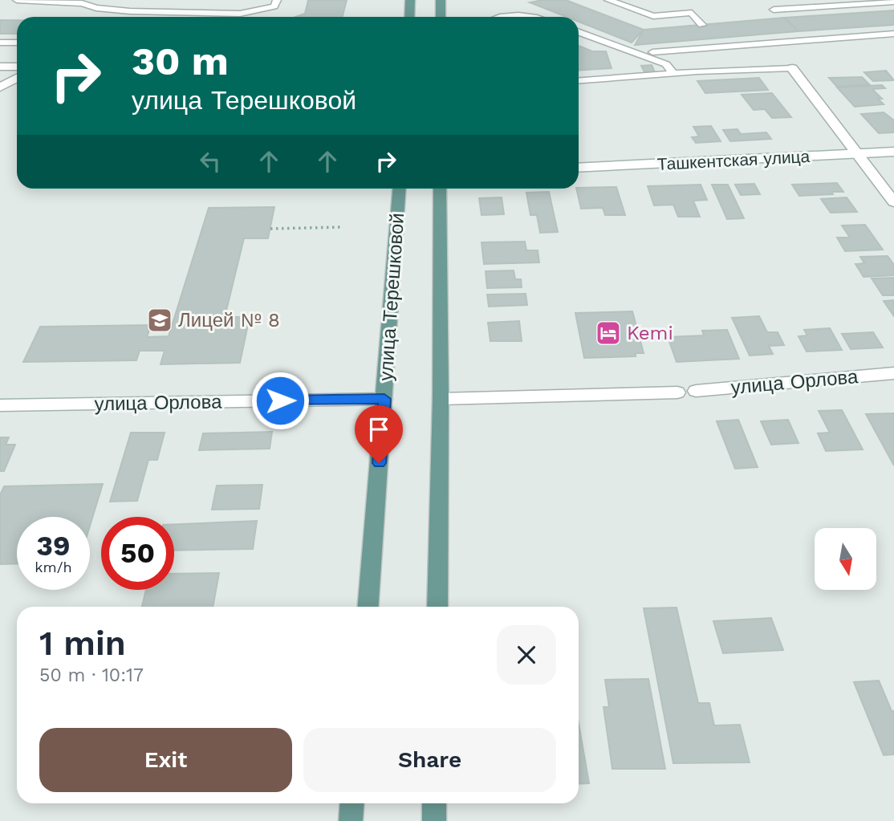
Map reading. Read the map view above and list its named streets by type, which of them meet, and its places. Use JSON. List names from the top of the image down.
{
  "streets": {
    "main road": ["улица Терешковой"],
    "street": ["Ташкентская улица", "улица Орлова"]
  },
  "crossings": [
    ["улица Терешковой", "улица Орлова"]
  ],
  "places": {
    "school or university": ["Лицей № 8"],
    "hotel": ["Kemi"]
  },
  "north": "bottom",
  "page": {
    "turn": ["30 m", "улица Терешковой"],
    "speed": "39 km/h",
    "limit": "50",
    "heading": ["1 min", "50 m · 10:17"],
    "buttons": ["Exit", "Share"]
  }
}
